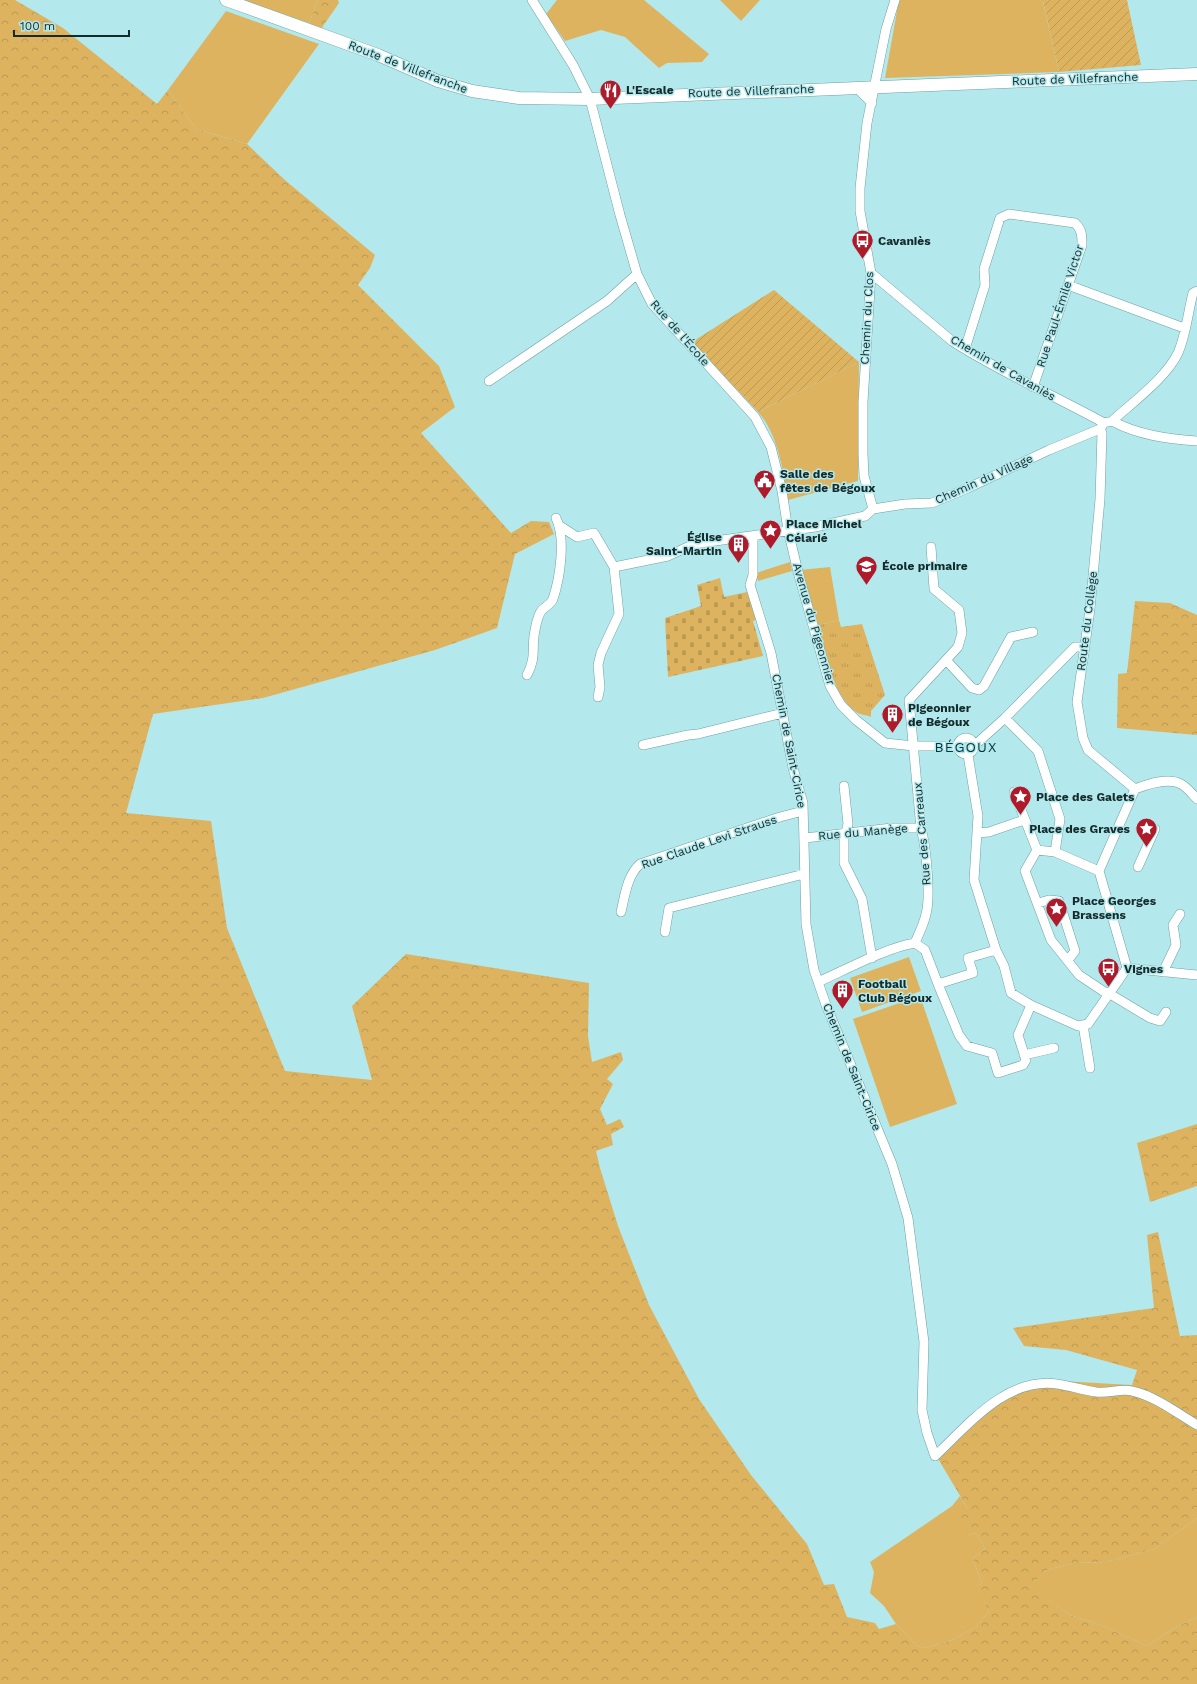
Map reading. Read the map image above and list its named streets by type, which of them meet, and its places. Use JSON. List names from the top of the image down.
{
  "streets": {
    "main road": ["Route de Villefranche"],
    "street": [
      "Rue Paul-Émile Victor",
      "Chemin du Clos",
      "Rue de l'École",
      "Chemin de Cavaniès",
      "Chemin du Village",
      "Route du Collège",
      "Avenue du Pigeonnier",
      "Chemin de Saint-Cirice",
      "Rue du Manège",
      "Rue des Carreaux",
      "Rue Claude Levi Strauss"
    ]
  },
  "crossings": [
    ["Route de Villefranche", "Chemin du Clos"],
    ["Route de Villefranche", "Rue de l'École"],
    ["Rue Paul-Émile Victor", "Chemin de Cavaniès"],
    ["Chemin du Clos", "Chemin de Cavaniès"],
    ["Chemin du Clos", "Chemin du Village"],
    ["Rue de l'École", "Chemin du Village"],
    ["Rue de l'École", "Avenue du Pigeonnier"],
    ["Chemin de Cavaniès", "Chemin du Village"],
    ["Chemin de Cavaniès", "Route du Collège"],
    ["Chemin du Village", "Route du Collège"],
    ["Chemin du Village", "Avenue du Pigeonnier"],
    ["Chemin du Village", "Chemin de Saint-Cirice"],
    ["Avenue du Pigeonnier", "Rue des Carreaux"],
    ["Chemin de Saint-Cirice", "Rue du Manège"],
    ["Chemin de Saint-Cirice", "Rue Claude Levi Strauss"],
    ["Rue du Manège", "Rue des Carreaux"]
  ],
  "districts": ["BÉGOUX"],
  "places": {
    "restaurant": ["L'Escale"],
    "bus stop": ["Cavaniès", "Vignes"],
    "public building": ["Salle des fêtes de Bégoux"],
    "place": [
      "Place Michel Célarié",
      "Place des Galets",
      "Place des Graves",
      "Place Georges Brassens"
    ],
    "building": ["Église Saint-Martin", "Pigeonnier de Bégoux", "Football Club Bégoux"],
    "school or university": ["École primaire"]
  },
  "scale_bar": "100 m"
}
